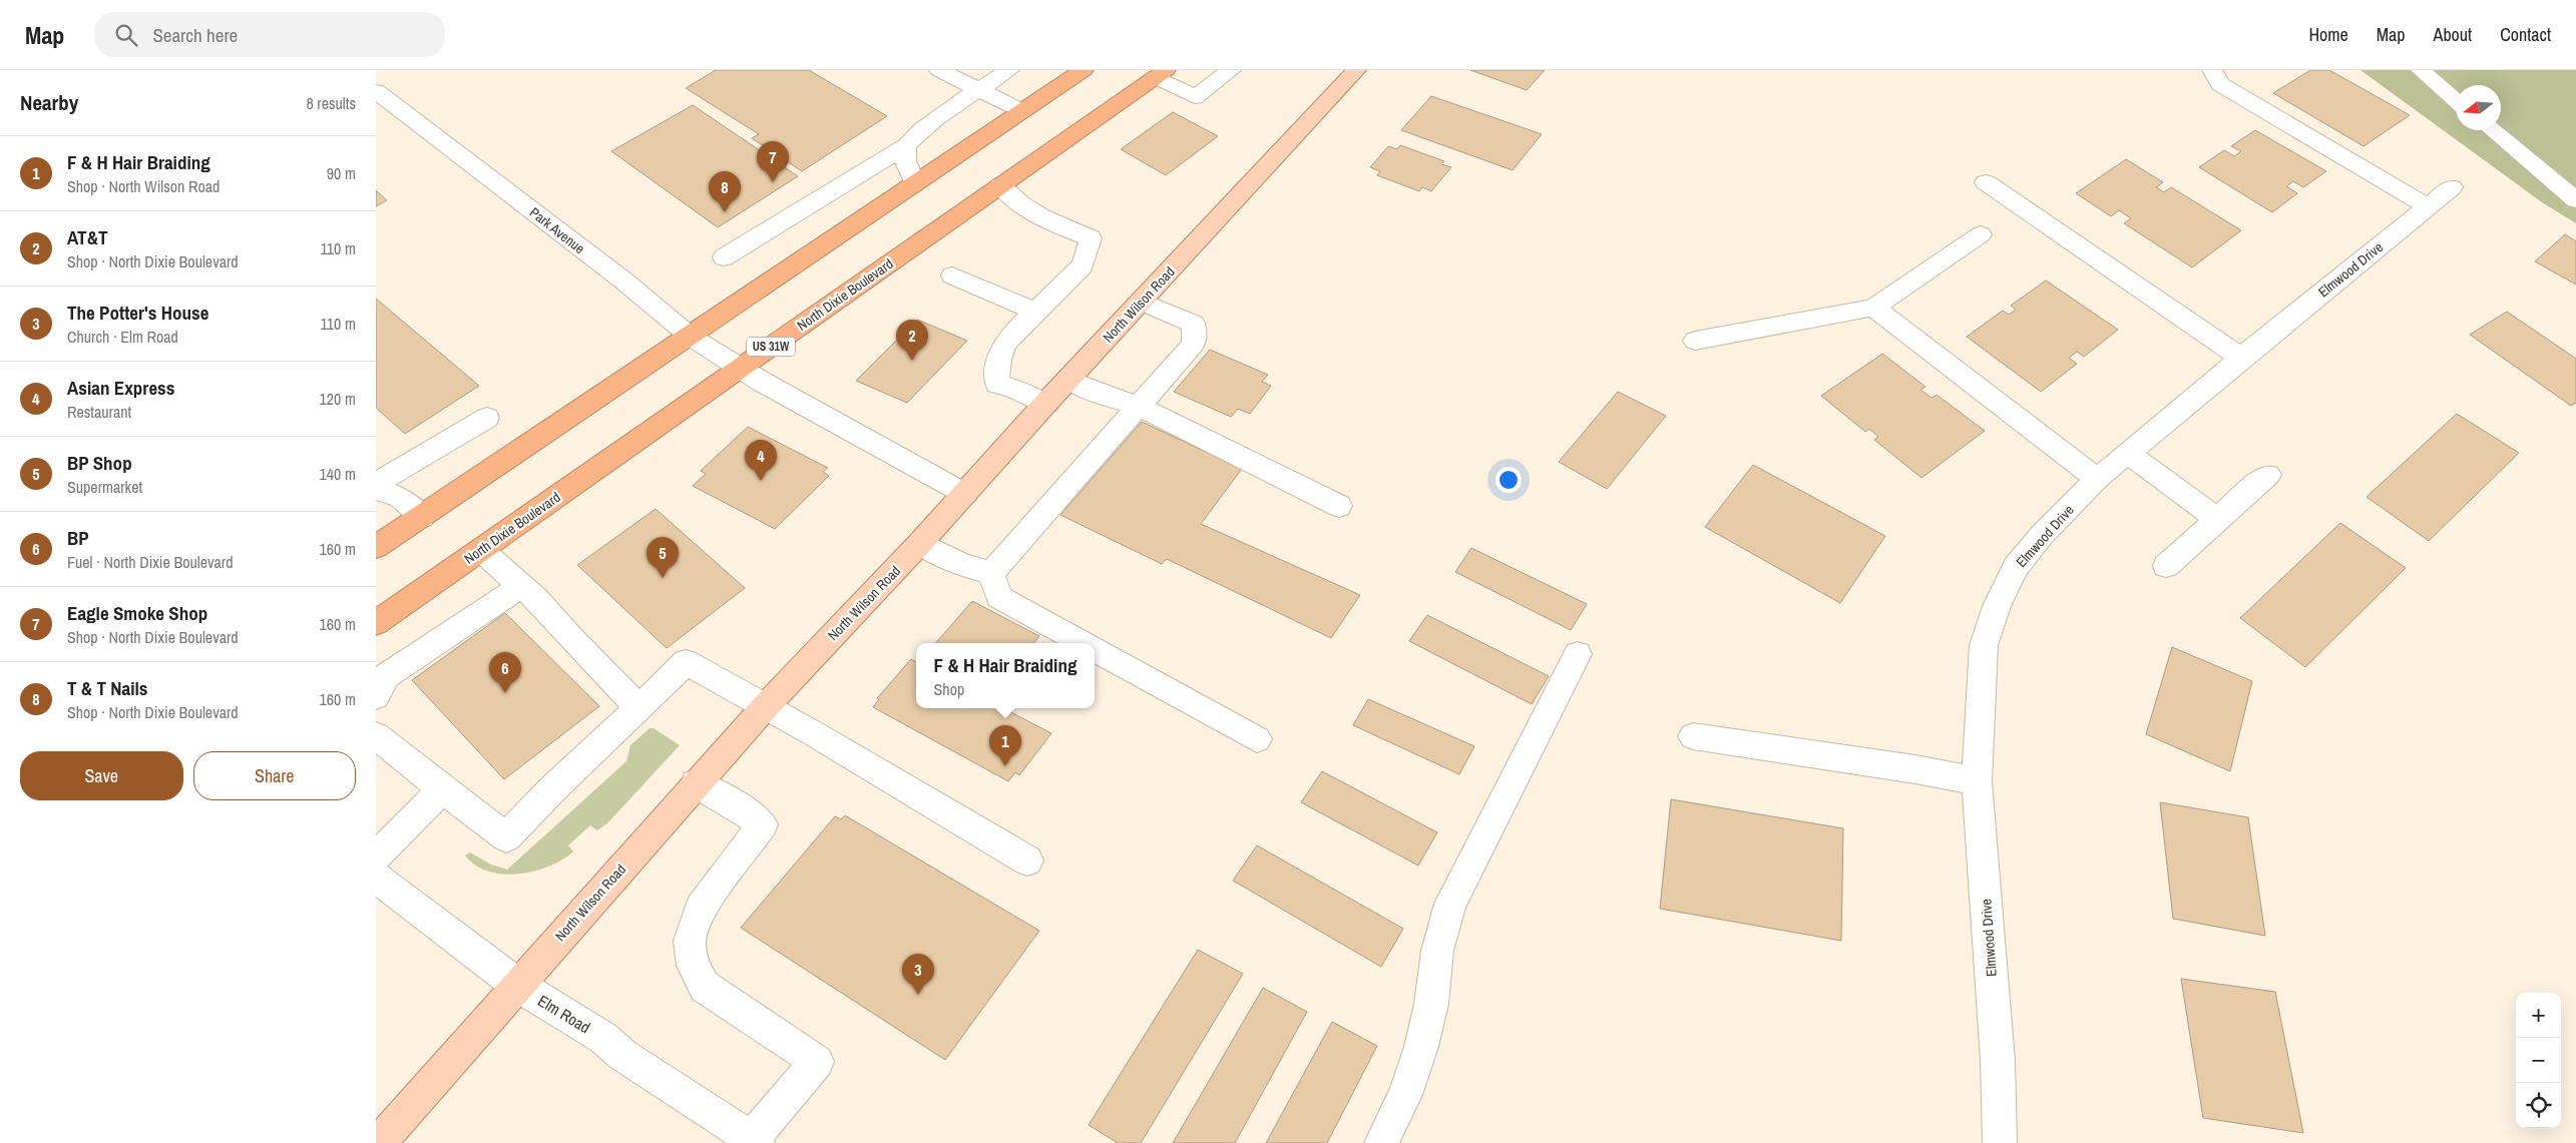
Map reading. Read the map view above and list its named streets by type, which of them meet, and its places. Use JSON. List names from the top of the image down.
{
  "streets": {
    "highway": ["North Dixie Boulevard", "US 31W"],
    "main road": ["North Wilson Road"],
    "street": ["Park Avenue", "Elmwood Drive", "Elm Road"]
  },
  "crossings": [
    ["Park Avenue", "North Dixie Boulevard"],
    ["Park Avenue", "North Wilson Road"],
    ["North Wilson Road", "Elm Road"]
  ],
  "north": "left",
  "page": {
    "header": "Map",
    "search": "Search here",
    "nav": [
      "Home",
      "Map",
      "About",
      "Contact"
    ],
    "heading": ["Nearby", "8 results"],
    "list": [
      {
        "mark": "1",
        "name": "F & H Hair Braiding",
        "note": "Shop · North Wilson Road",
        "value": "90 m"
      },
      {
        "mark": "2",
        "name": "AT&T",
        "note": "Shop · North Dixie Boulevard",
        "value": "110 m"
      },
      {
        "mark": "3",
        "name": "The Potter's House",
        "note": "Church · Elm Road",
        "value": "110 m"
      },
      {
        "mark": "4",
        "name": "Asian Express",
        "note": "Restaurant",
        "value": "120 m"
      },
      {
        "mark": "5",
        "name": "BP Shop",
        "note": "Supermarket",
        "value": "140 m"
      },
      {
        "mark": "6",
        "name": "BP",
        "note": "Fuel · North Dixie Boulevard",
        "value": "160 m"
      },
      {
        "mark": "7",
        "name": "Eagle Smoke Shop",
        "note": "Shop · North Dixie Boulevard",
        "value": "160 m"
      },
      {
        "mark": "8",
        "name": "T & T Nails",
        "note": "Shop · North Dixie Boulevard",
        "value": "160 m"
      }
    ],
    "pins": [
      "7",
      "8",
      "2",
      "4",
      "5",
      "6",
      "1",
      "3"
    ],
    "popup": ["F & H Hair Braiding", "Shop"],
    "buttons": ["Save", "Share"],
    "map_buttons": ["+", "−"]
  }
}
